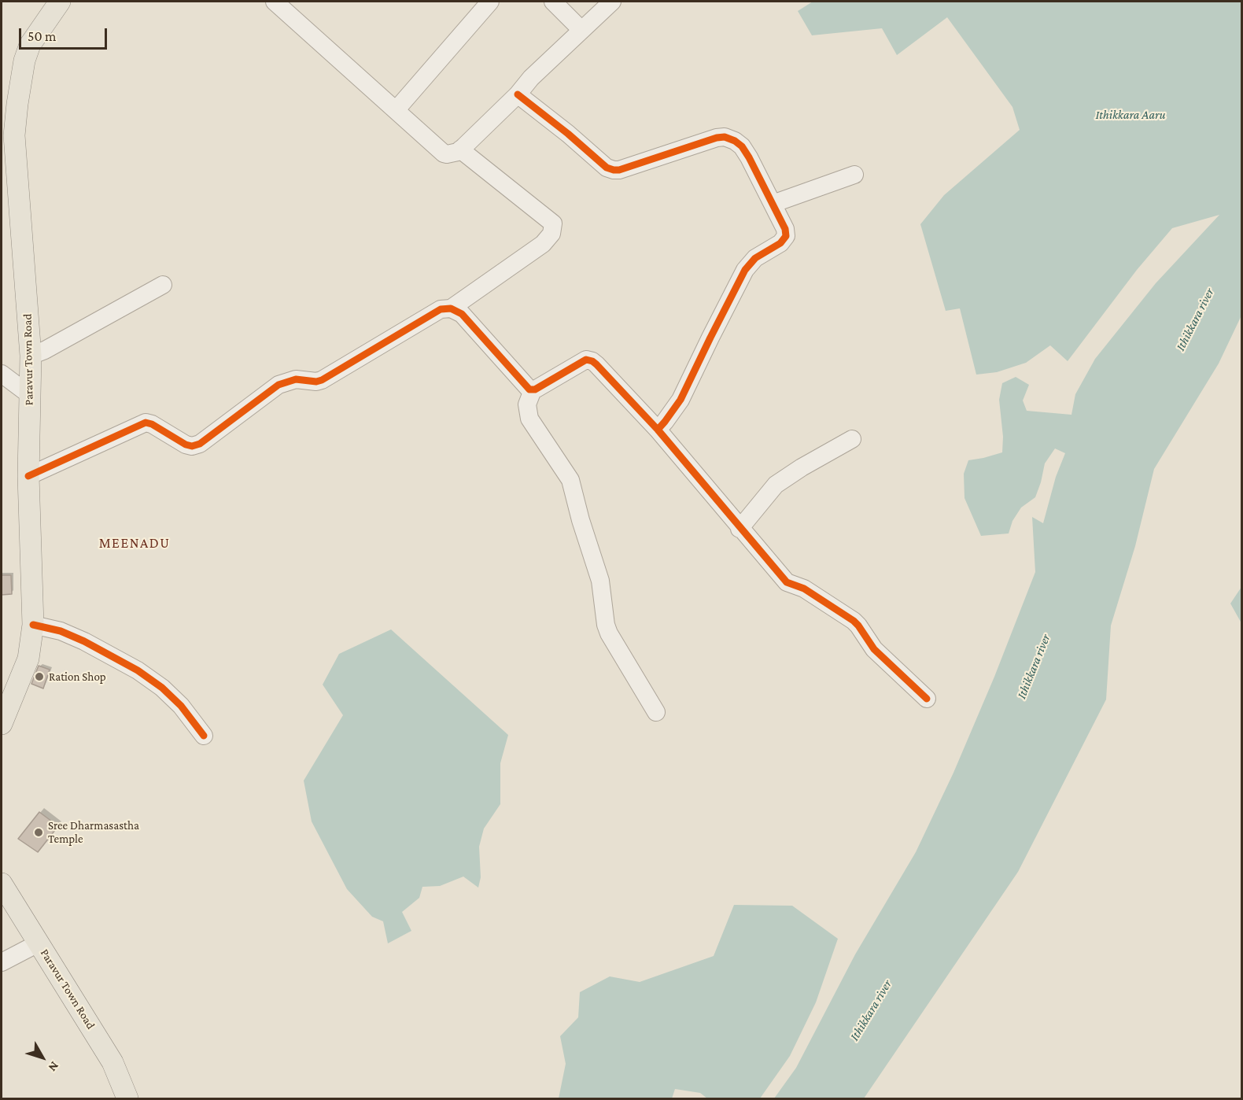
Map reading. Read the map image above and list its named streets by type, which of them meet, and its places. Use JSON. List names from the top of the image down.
{
  "streets": {
    "main road": ["Paravur Town Road"]
  },
  "districts": ["MEENADU"],
  "water": ["Ithikkara Aaru", "Ithikkara river"],
  "places": ["Ration Shop", "Sree Dharmasastha Temple"],
  "scale_bar": "50 m",
  "north": "bottom right"
}
